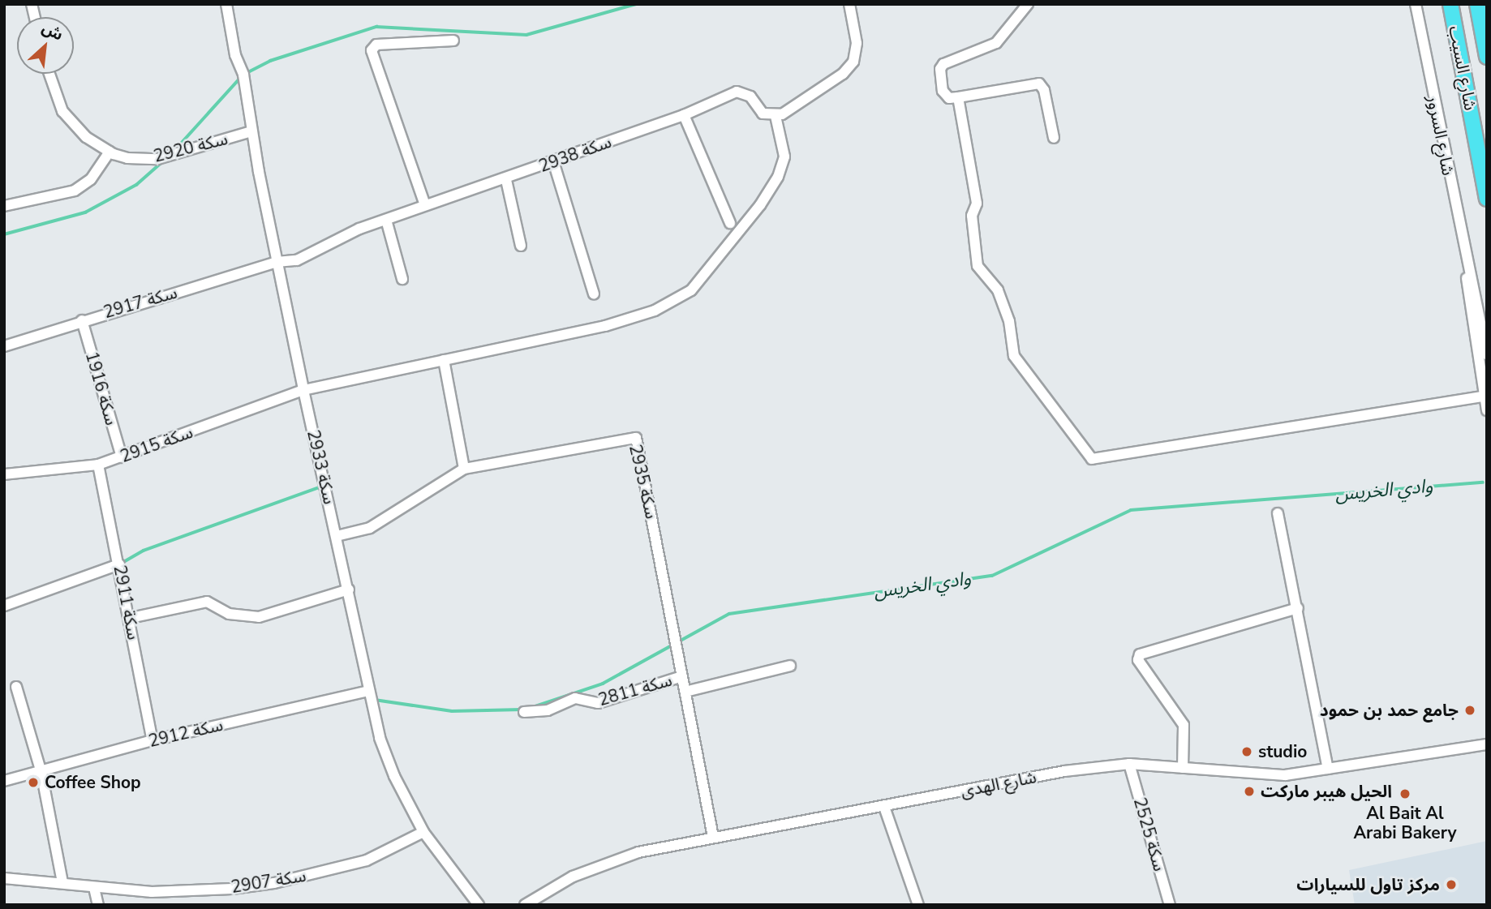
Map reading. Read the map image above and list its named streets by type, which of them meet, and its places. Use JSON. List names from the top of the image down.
{
  "streets": {
    "highway": ["شارع السيب"],
    "street": [
      "شارع السرور",
      "سكة 2920",
      "سكة 2938",
      "سكة 2917",
      "سكة 1916",
      "سكة 2915",
      "سكة 2933",
      "سكة 2935",
      "سكة 2911",
      "سكة 2811",
      "سكة 2912",
      "شارع الهدى",
      "سكة 2525",
      "سكة 2907"
    ]
  },
  "crossings": [
    ["سكة 2920", "سكة 2933"],
    ["سكة 2938", "سكة 2917"],
    ["سكة 2938", "سكة 2915"],
    ["سكة 2938", "سكة 2933"],
    ["سكة 2917", "سكة 1916"],
    ["سكة 2917", "سكة 2933"],
    ["سكة 1916", "سكة 2915"],
    ["سكة 2915", "سكة 2933"],
    ["سكة 2915", "سكة 2911"],
    ["سكة 2933", "سكة 2935"],
    ["سكة 2933", "سكة 2912"],
    ["سكة 2933", "سكة 2907"],
    ["سكة 2935", "سكة 2811"],
    ["سكة 2935", "شارع الهدى"],
    ["سكة 2911", "سكة 2912"],
    ["شارع الهدى", "سكة 2525"]
  ],
  "water": ["وادي الخريس"],
  "places": [
    "جامع حمد بن حمود",
    "studio",
    "Coffee Shop",
    "الحيل هيبر ماركت",
    "Al Bait Al Arabi Bakery",
    "مركز تاول للسيارات"
  ],
  "north": "top right"
}
